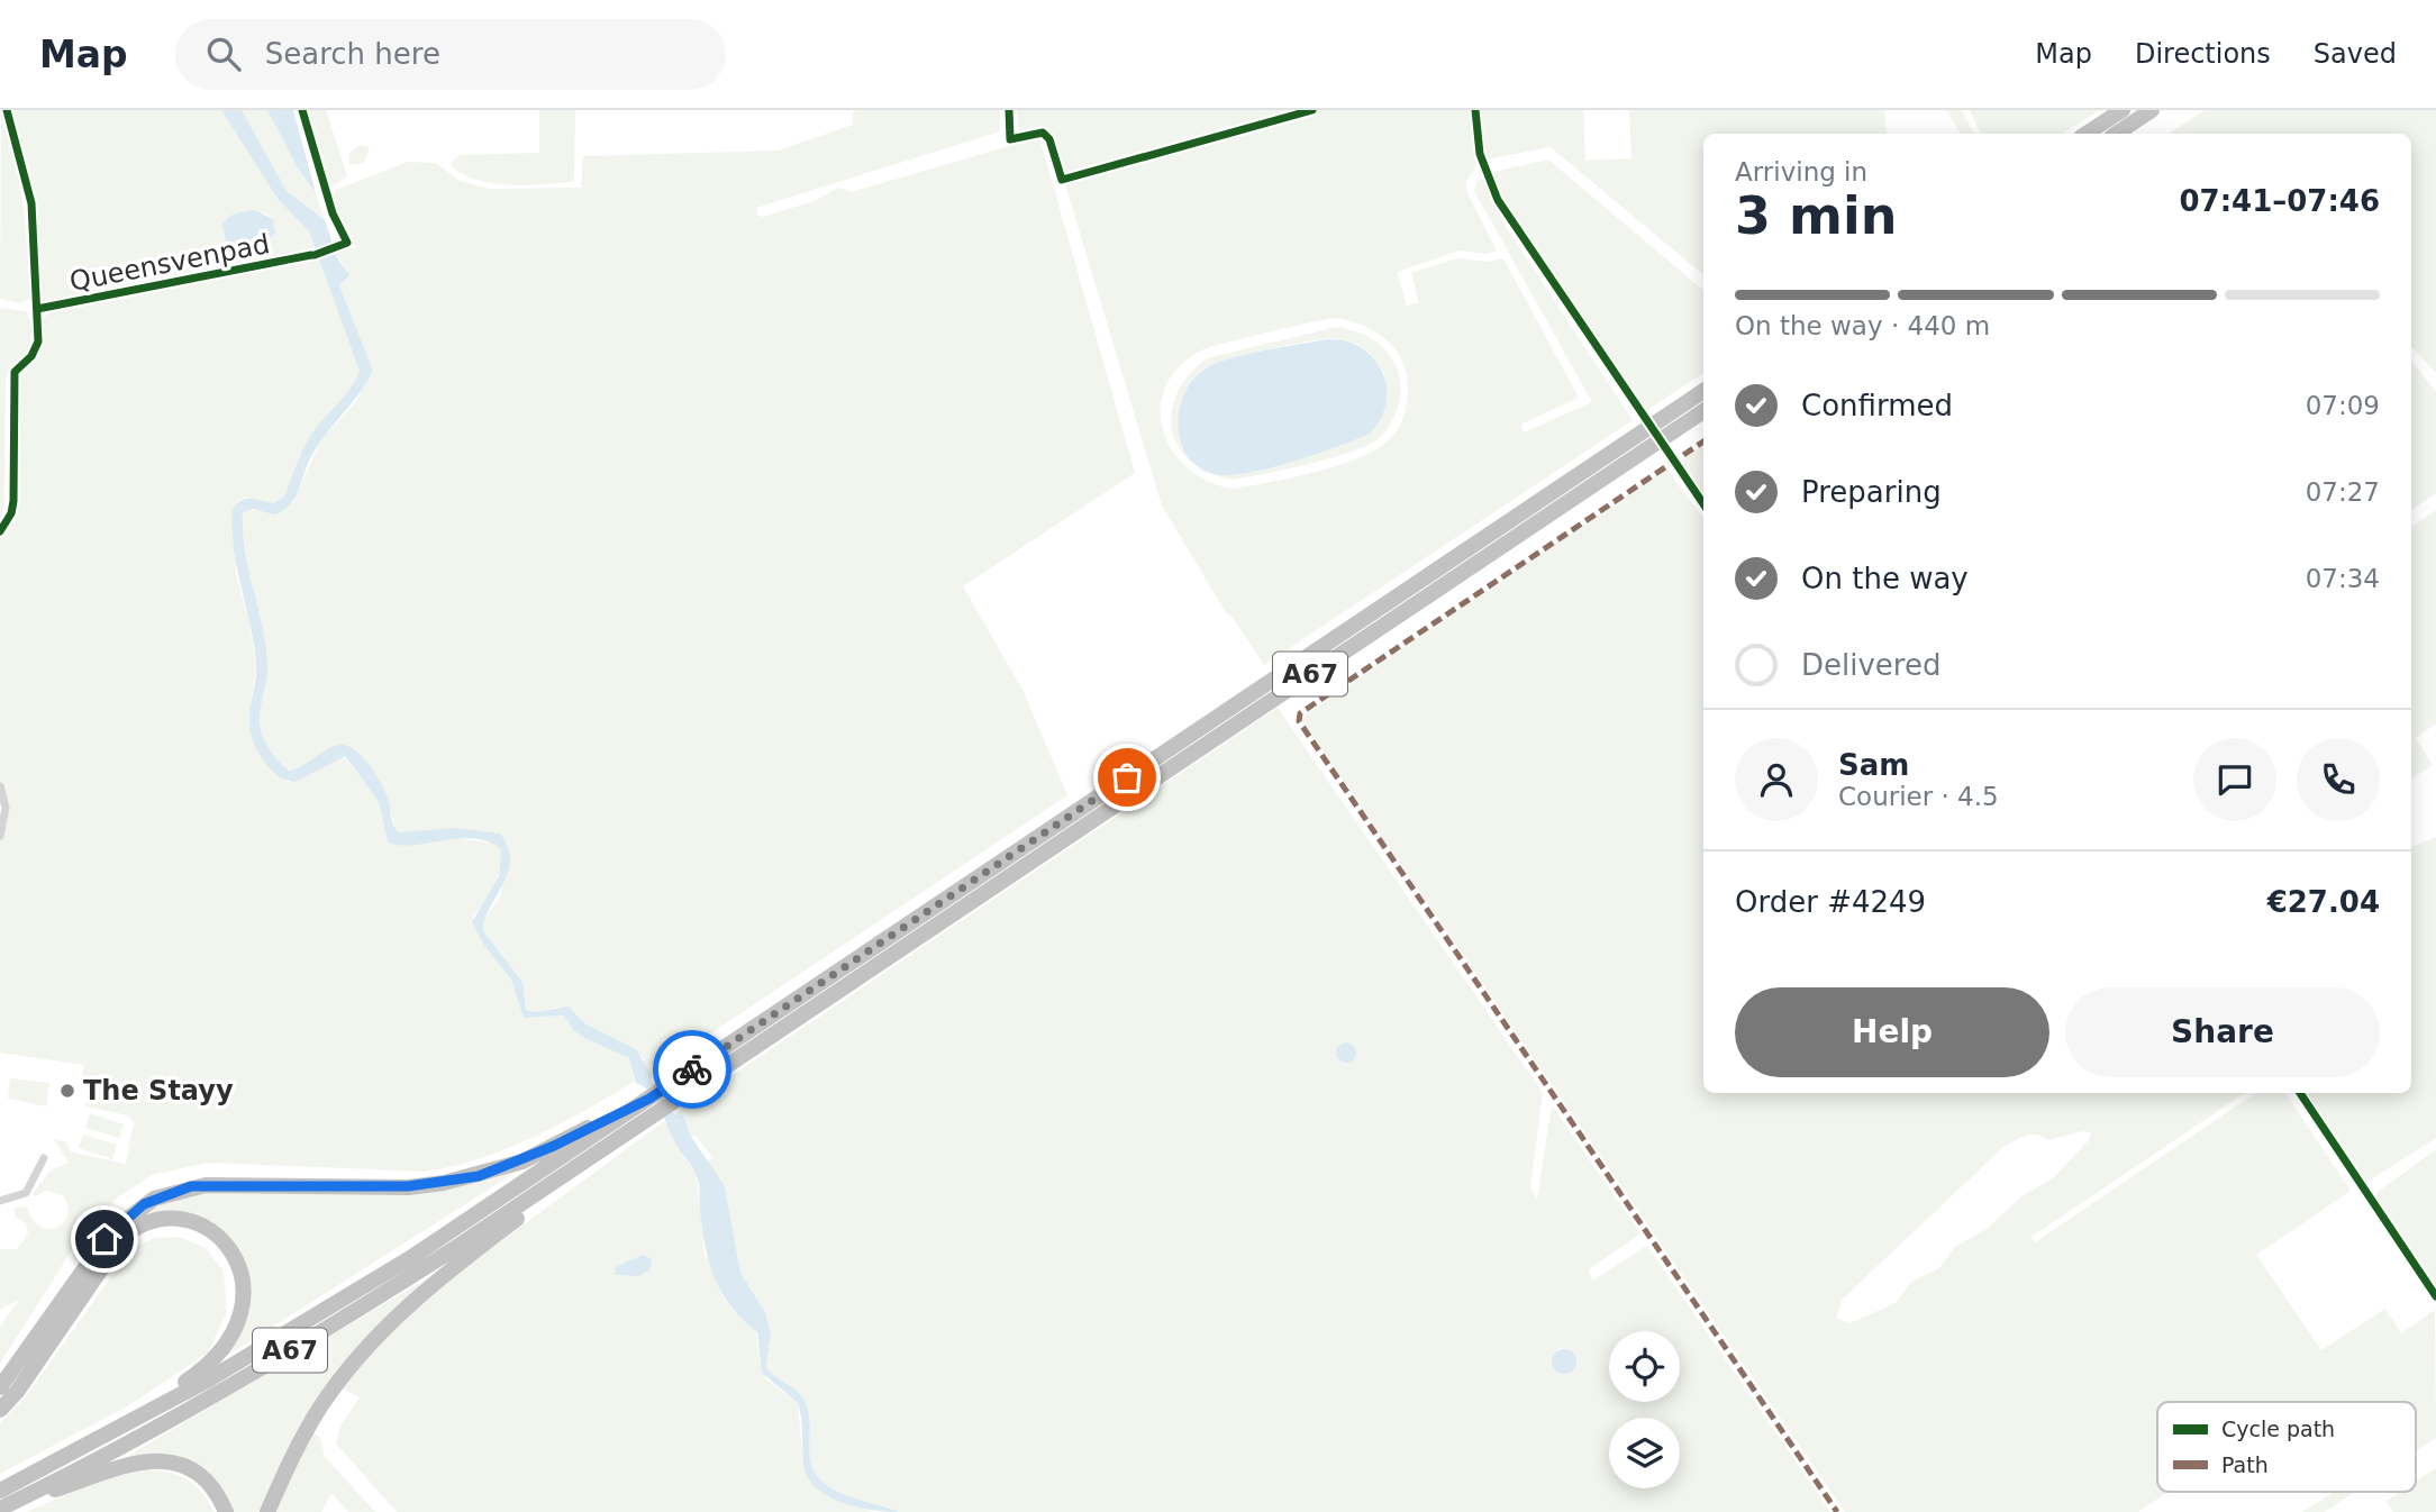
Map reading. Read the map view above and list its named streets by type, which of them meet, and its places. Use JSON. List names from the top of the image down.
{
  "streets": {
    "highway": ["A67"],
    "cycle path": ["Queensvenpad"]
  },
  "places": ["The Stayy"],
  "legend": ["Cycle path", "Path"],
  "page": {
    "header": "Map",
    "search": "Search here",
    "nav": ["Map", "Directions", "Saved"],
    "heading": ["3 min", "Arriving in", "07:41–07:46"],
    "panel": [
      "Sam",
      "Courier · 4.5",
      "Order #4249",
      "€27.04"
    ],
    "bar": "On the way · 440 m",
    "list": [
      ["Confirmed", "07:09"],
      ["Preparing", "07:27"],
      ["On the way", "07:34"],
      "Delivered"
    ],
    "buttons": ["Help", "Share"]
  }
}
